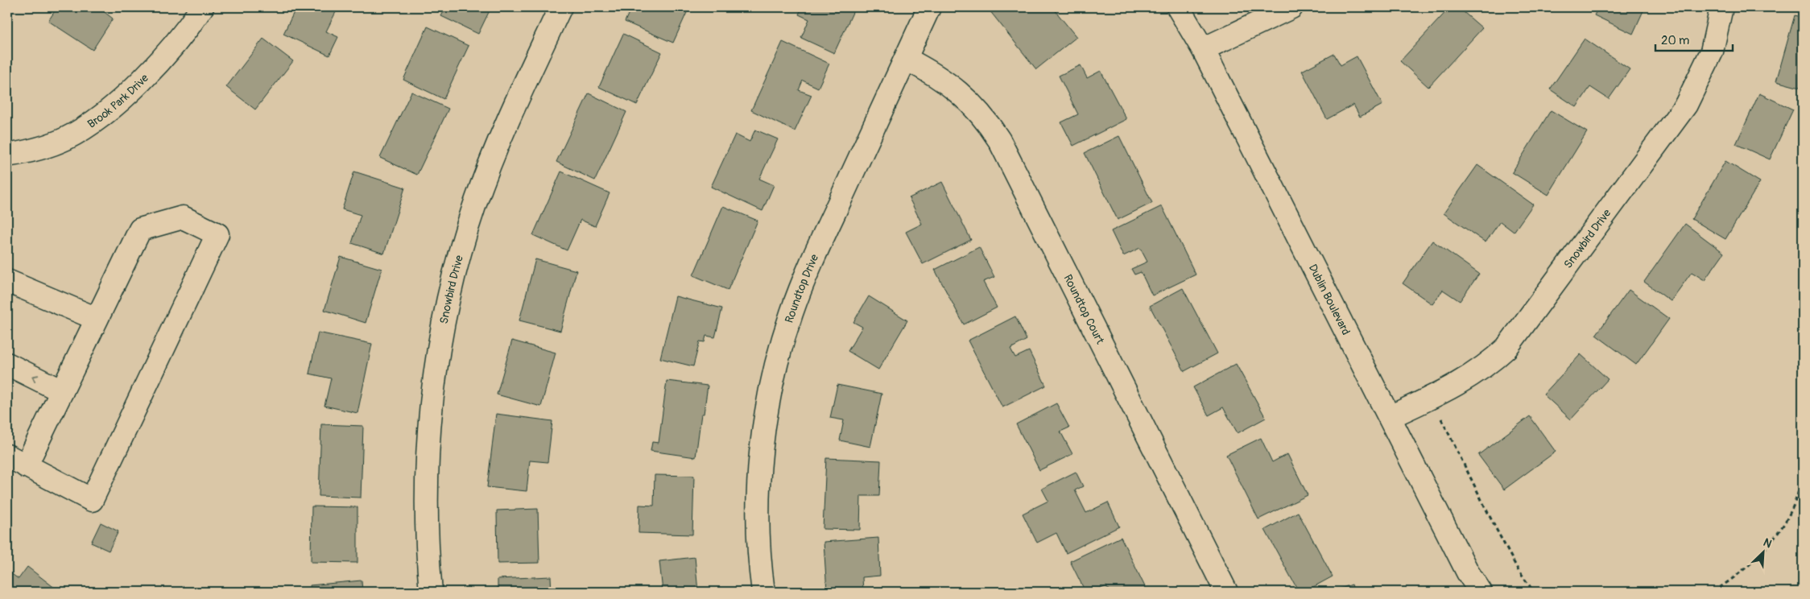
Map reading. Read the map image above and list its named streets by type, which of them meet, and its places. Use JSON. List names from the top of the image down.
{
  "streets": {
    "street": [
      "Brook Park Drive",
      "Snowbird Drive",
      "Roundtop Drive",
      "Dublin Boulevard",
      "Roundtop Court"
    ]
  },
  "crossings": [
    ["Snowbird Drive", "Dublin Boulevard"],
    ["Roundtop Drive", "Roundtop Court"]
  ],
  "scale_bar": "20 m",
  "north": "top right"
}
